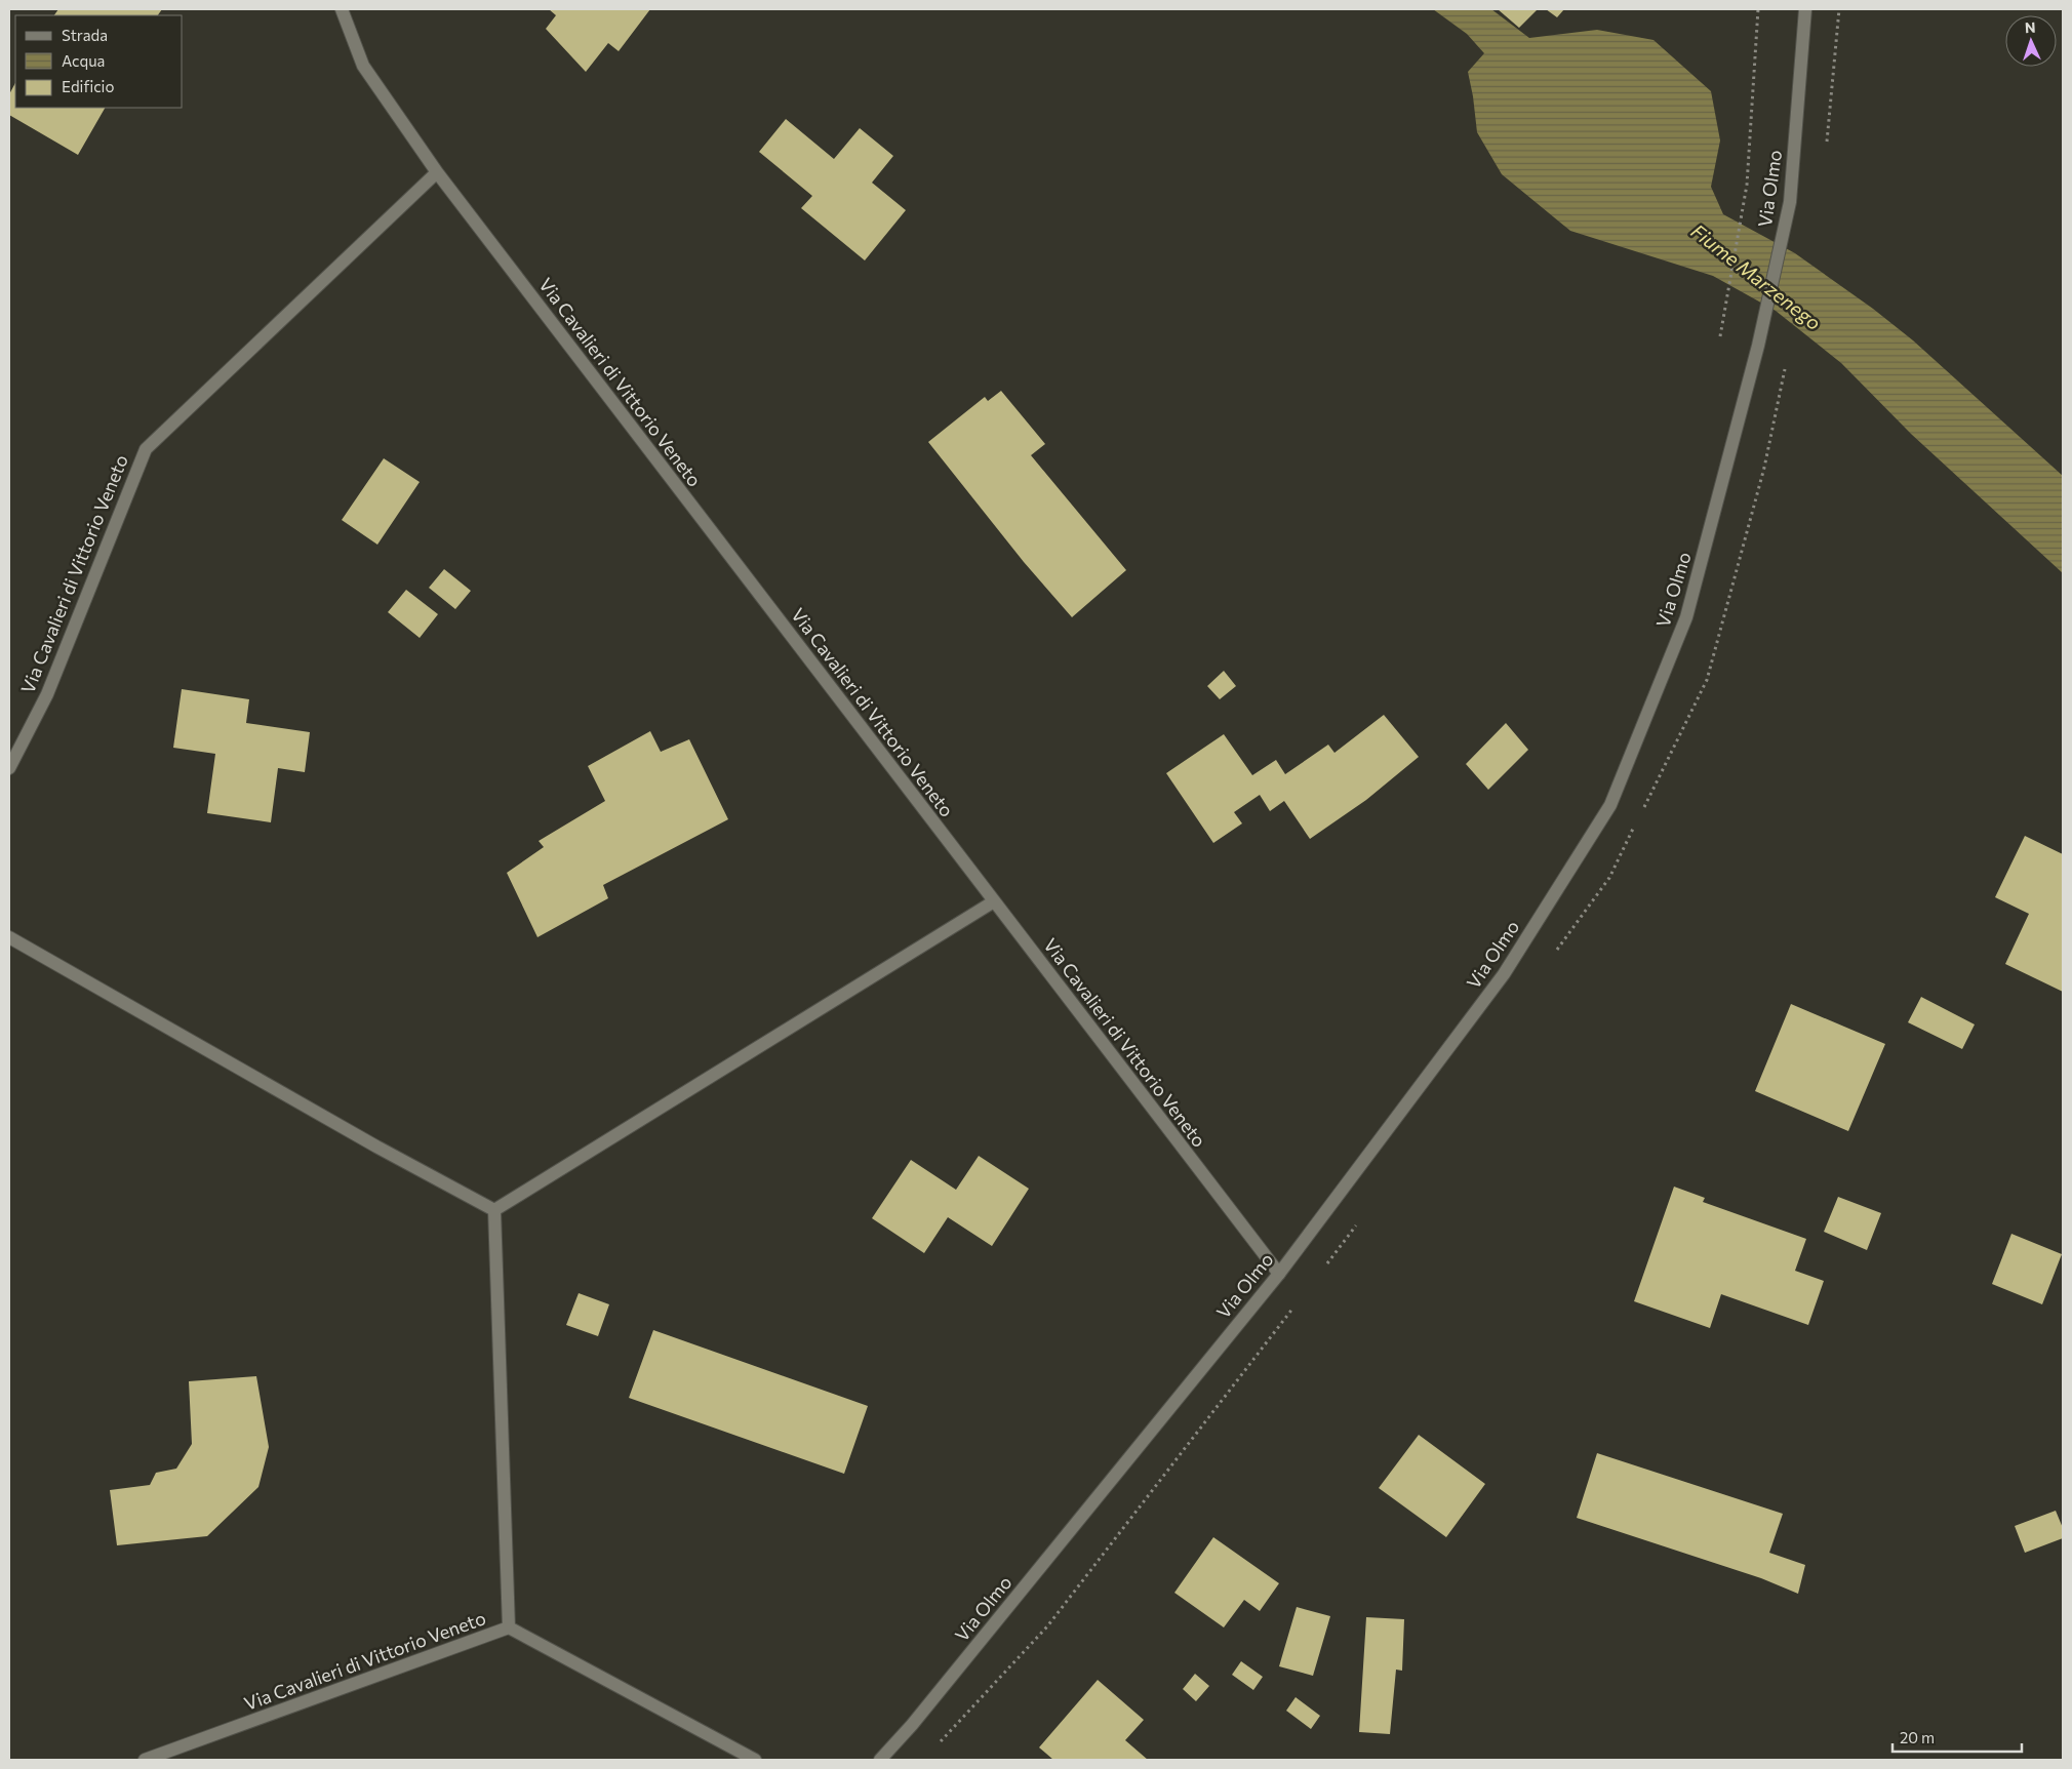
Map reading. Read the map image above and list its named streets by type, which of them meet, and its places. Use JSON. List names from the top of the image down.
{
  "streets": {
    "street": ["Via Olmo", "Via Cavalieri di Vittorio Veneto"]
  },
  "crossings": [
    ["Via Olmo", "Via Cavalieri di Vittorio Veneto"]
  ],
  "water": ["Fiume Marzenego"],
  "legend": ["Strada", "Acqua", "Edificio"],
  "scale_bar": "20 m",
  "north": "top"
}
